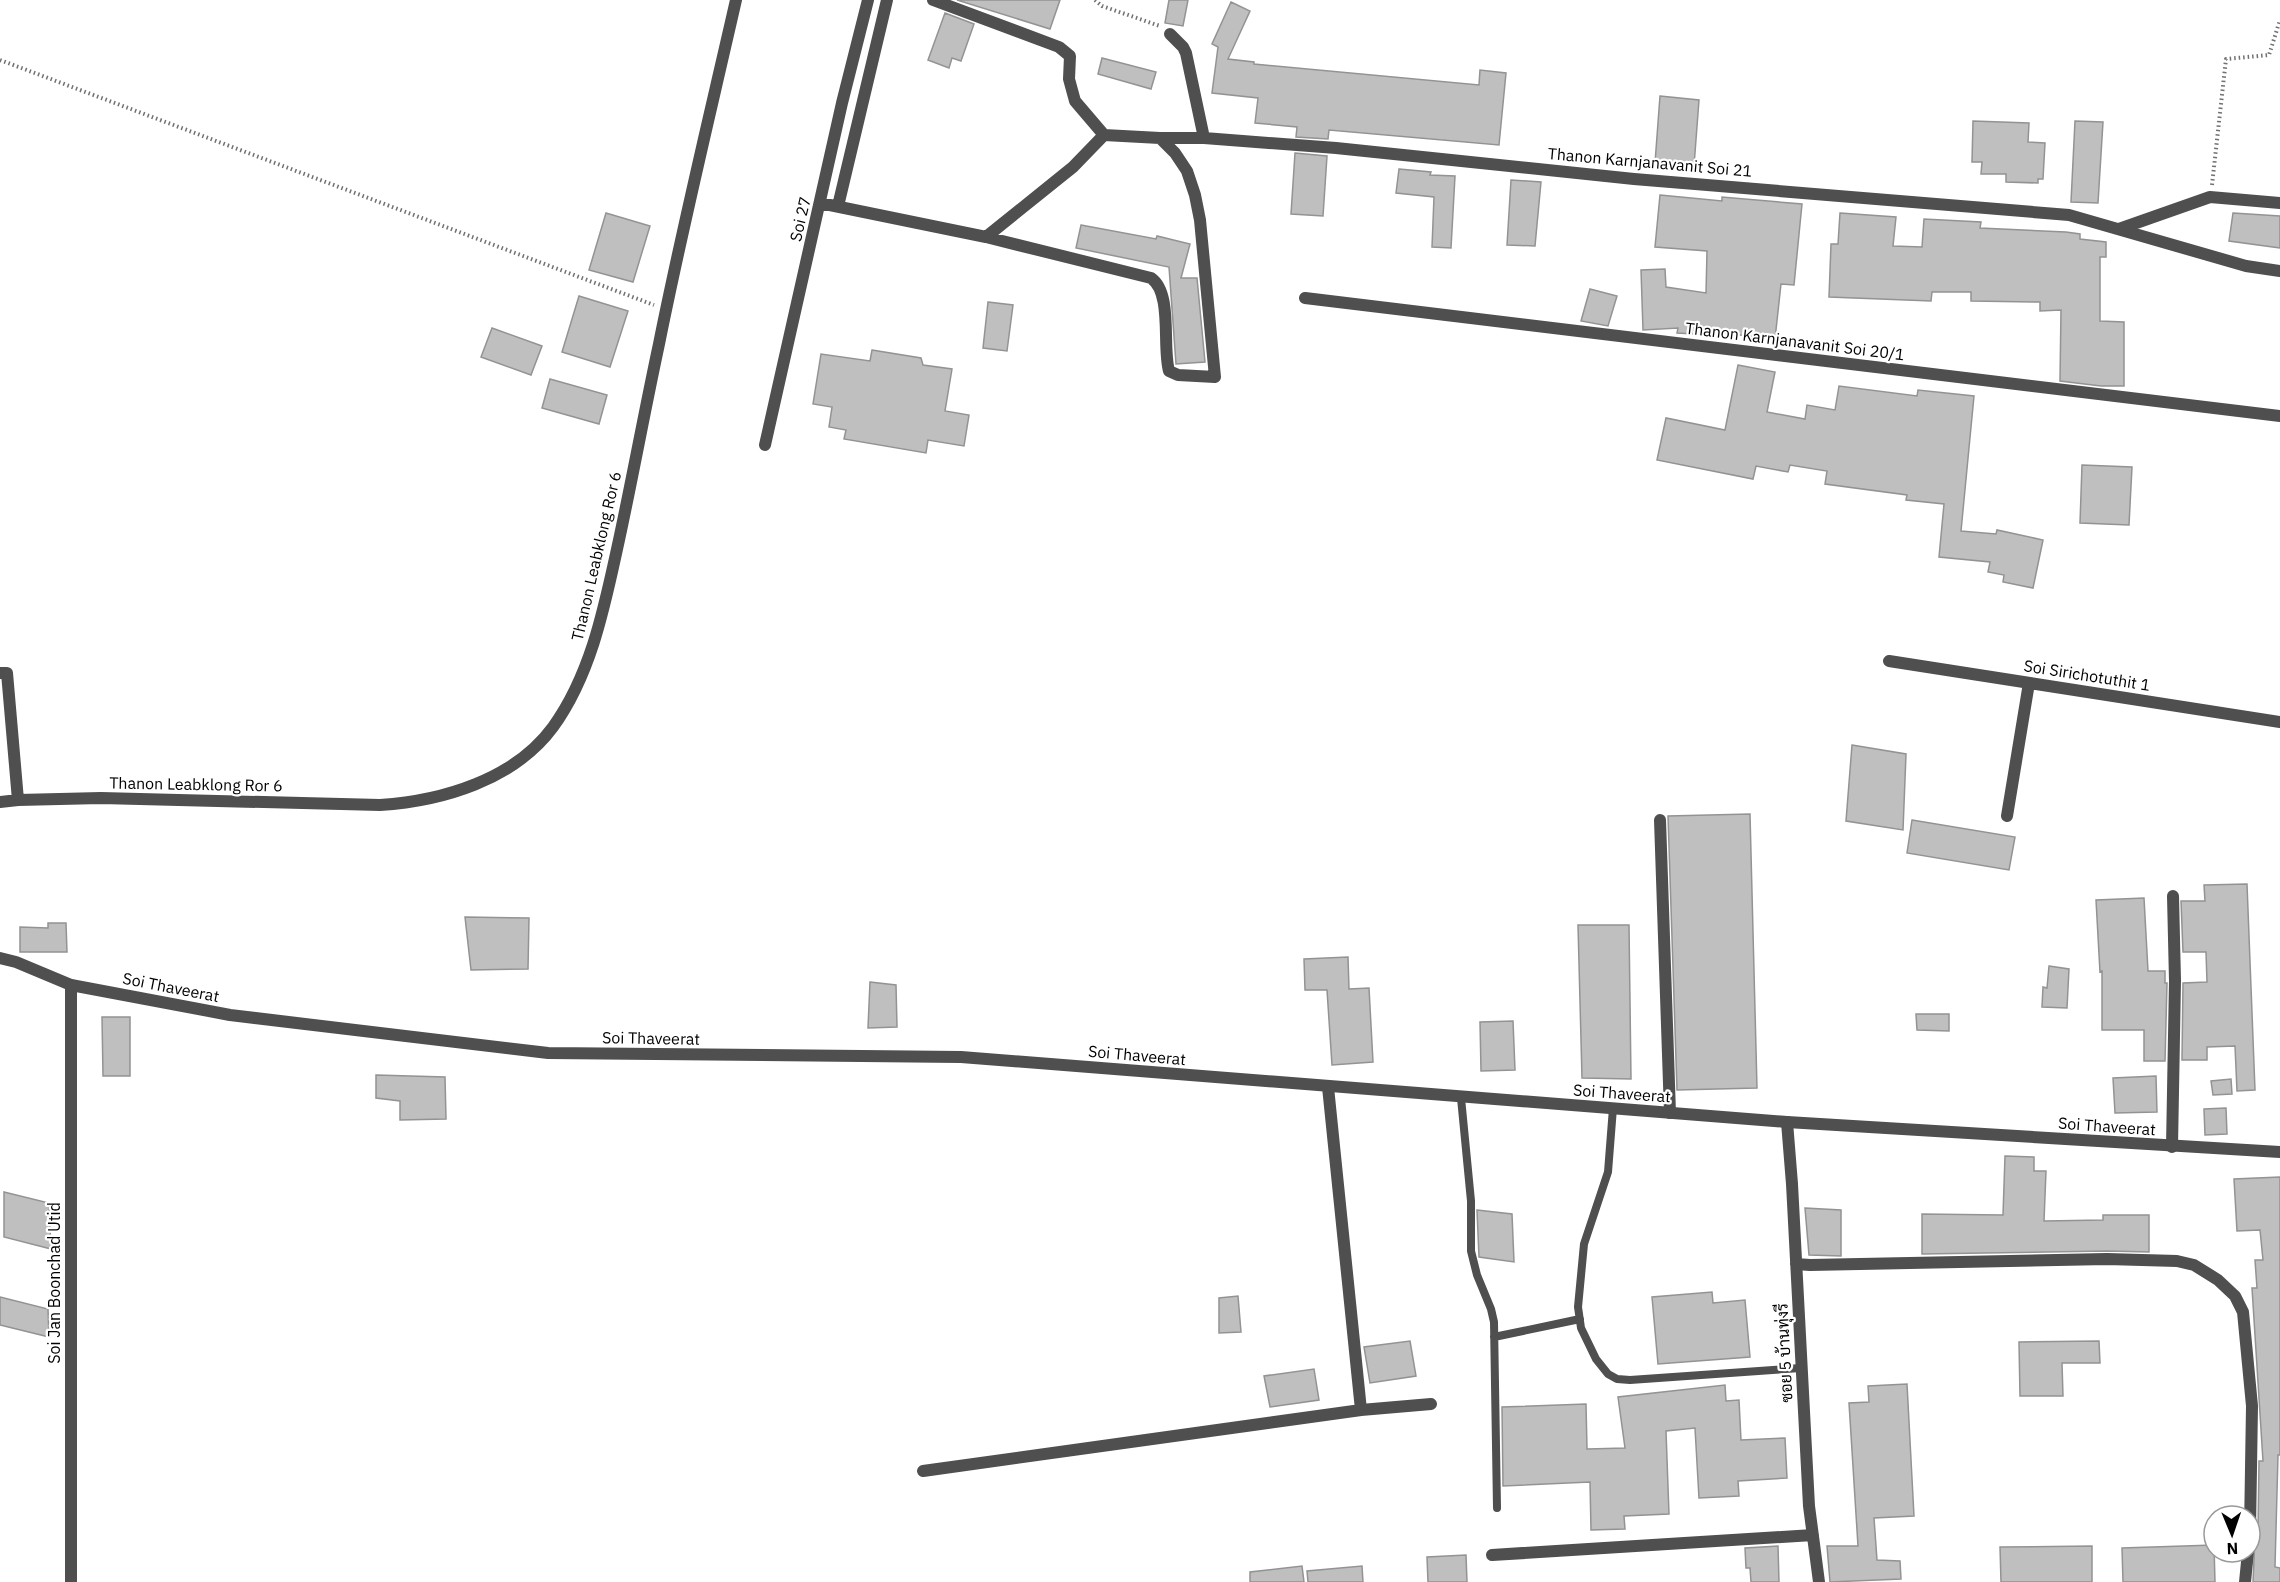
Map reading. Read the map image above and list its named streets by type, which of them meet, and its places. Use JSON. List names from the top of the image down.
{
  "streets": {
    "street": [
      "Thanon Karnjanavanit Soi 21",
      "Soi 27",
      "Thanon Karnjanavanit Soi 20/1",
      "Thanon Leabklong Ror 6",
      "Soi Sirichotuthit 1",
      "Soi Thaveerat",
      "Soi Jan Boonchad Utid",
      "ซอย 5 บ้านทุ่งรี"
    ]
  },
  "crossings": [
    ["Soi Thaveerat", "Soi Jan Boonchad Utid"],
    ["Soi Thaveerat", "ซอย 5 บ้านทุ่งรี"]
  ],
  "north": "bottom"
}
